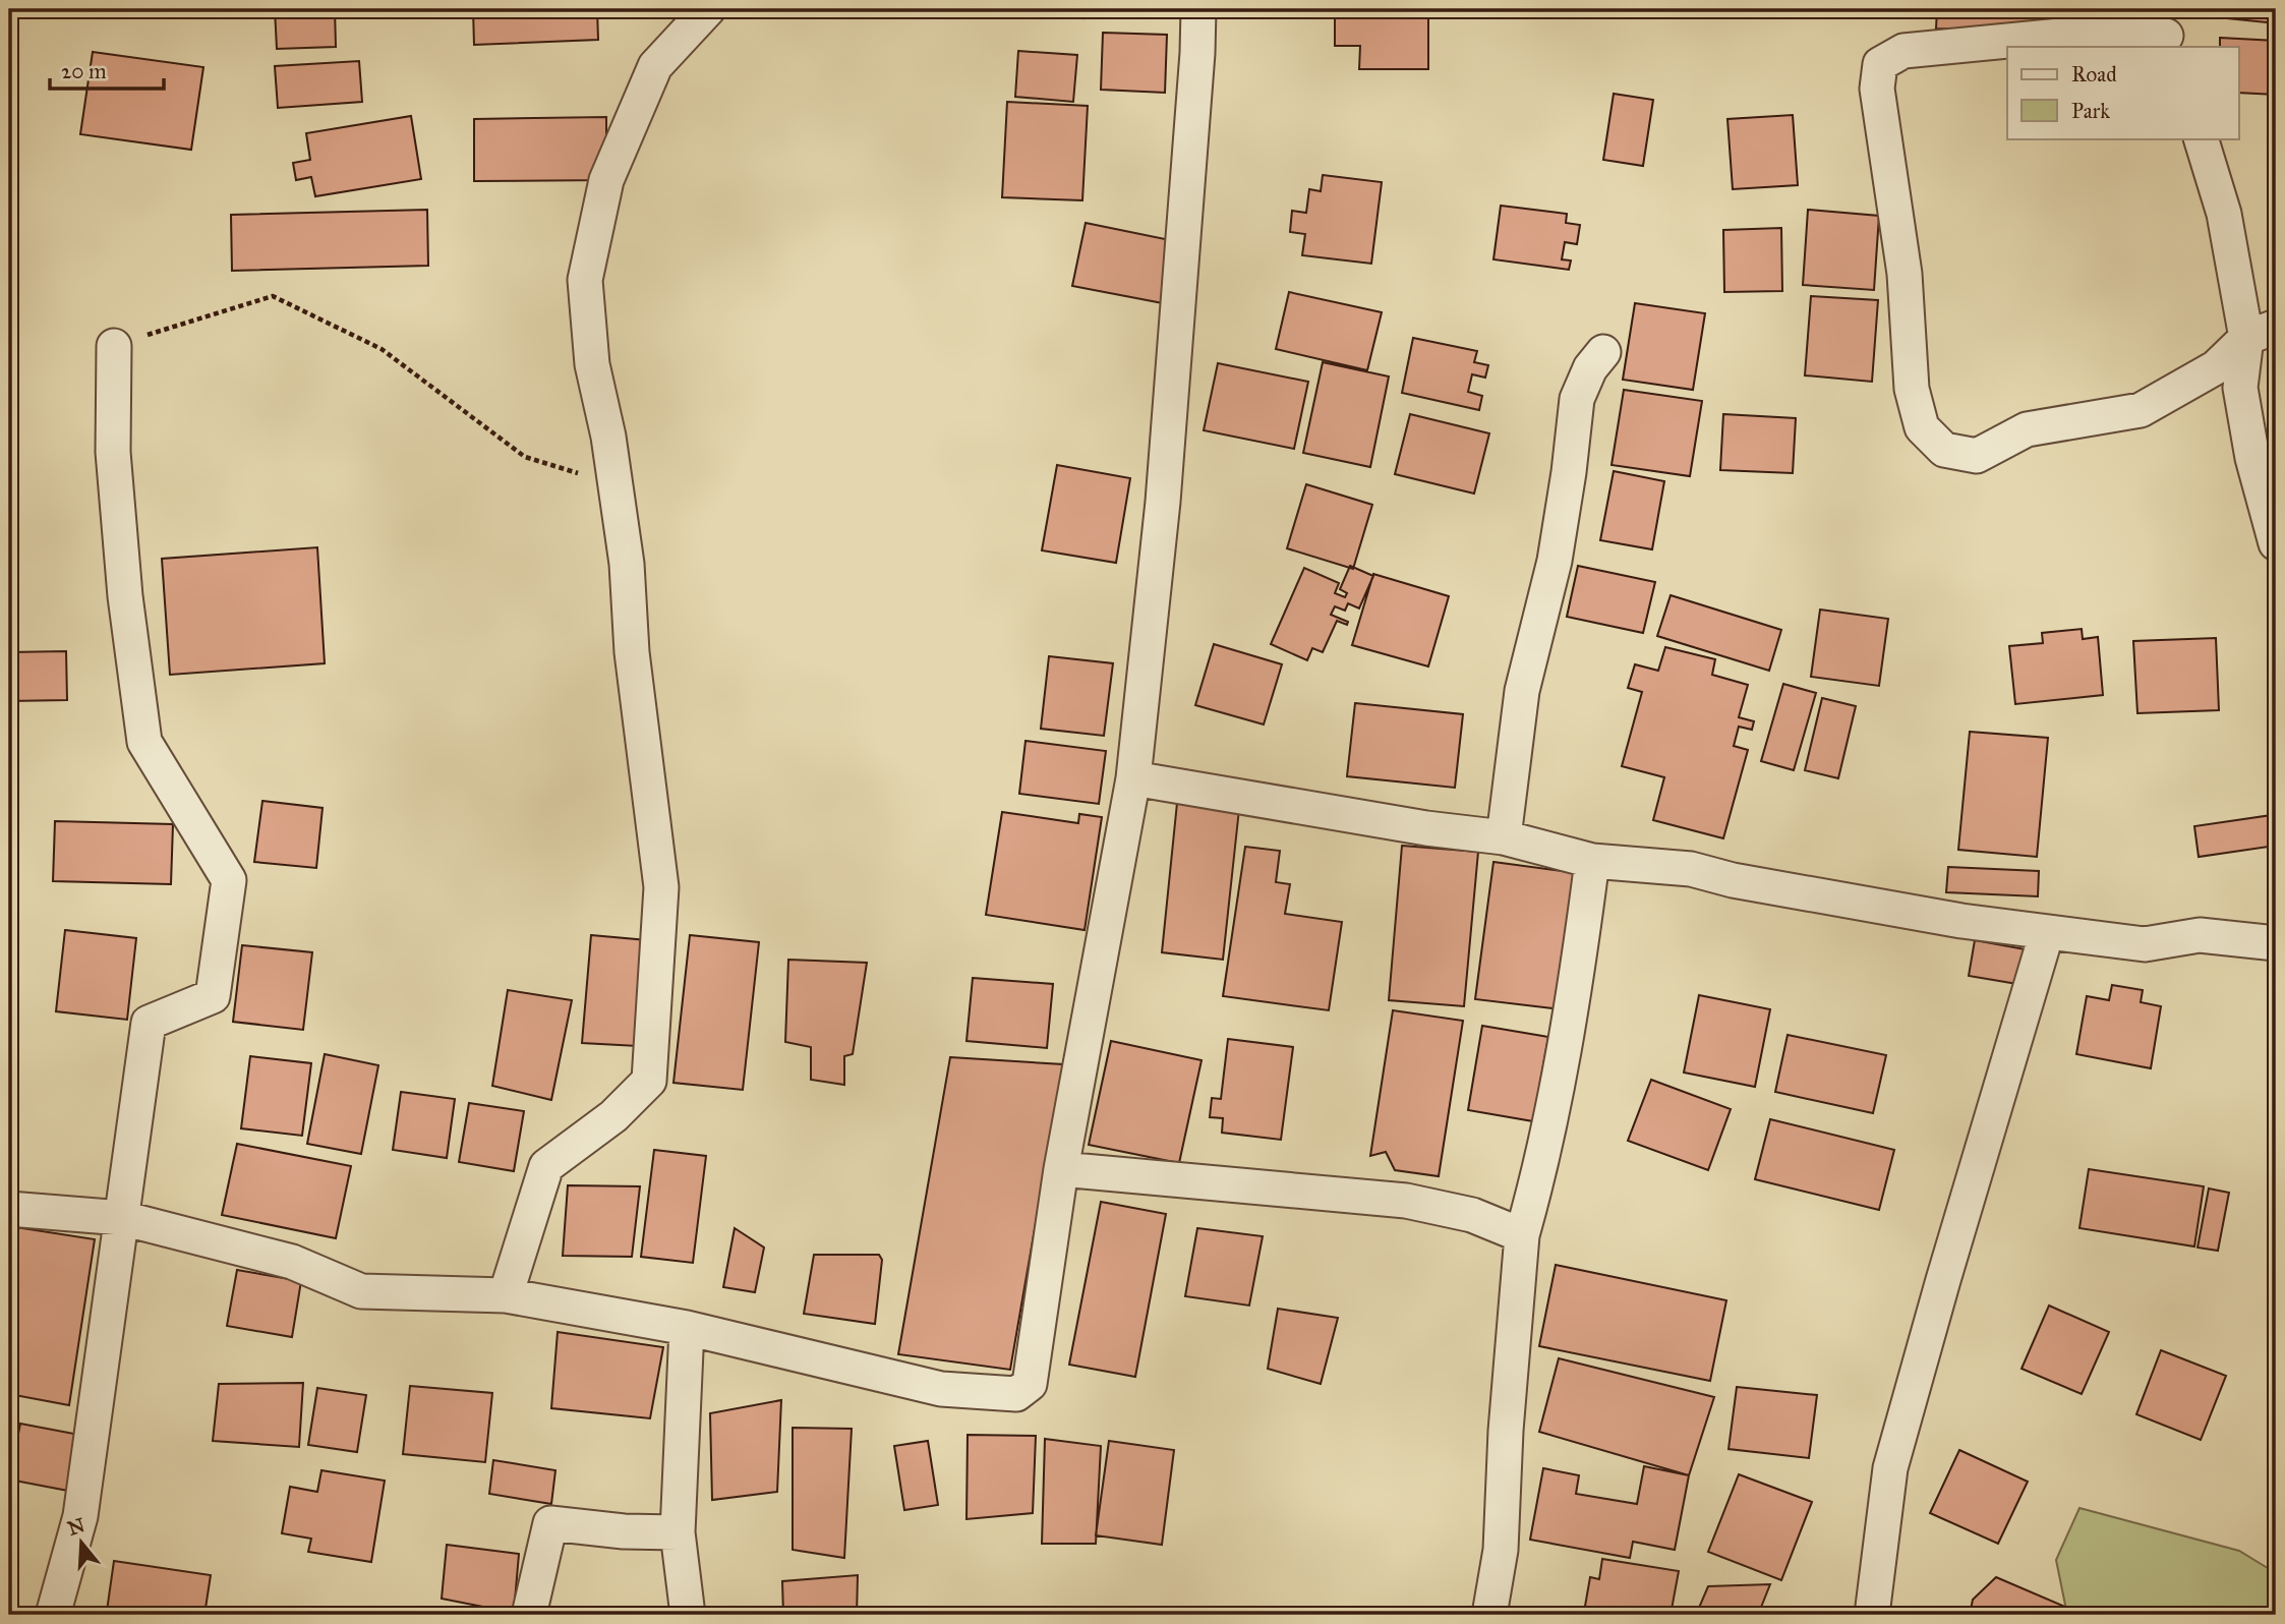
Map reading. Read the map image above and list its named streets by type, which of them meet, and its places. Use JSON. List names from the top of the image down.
{
  "legend": ["Road", "Park"],
  "scale_bar": "20 m",
  "north": "top"
}
